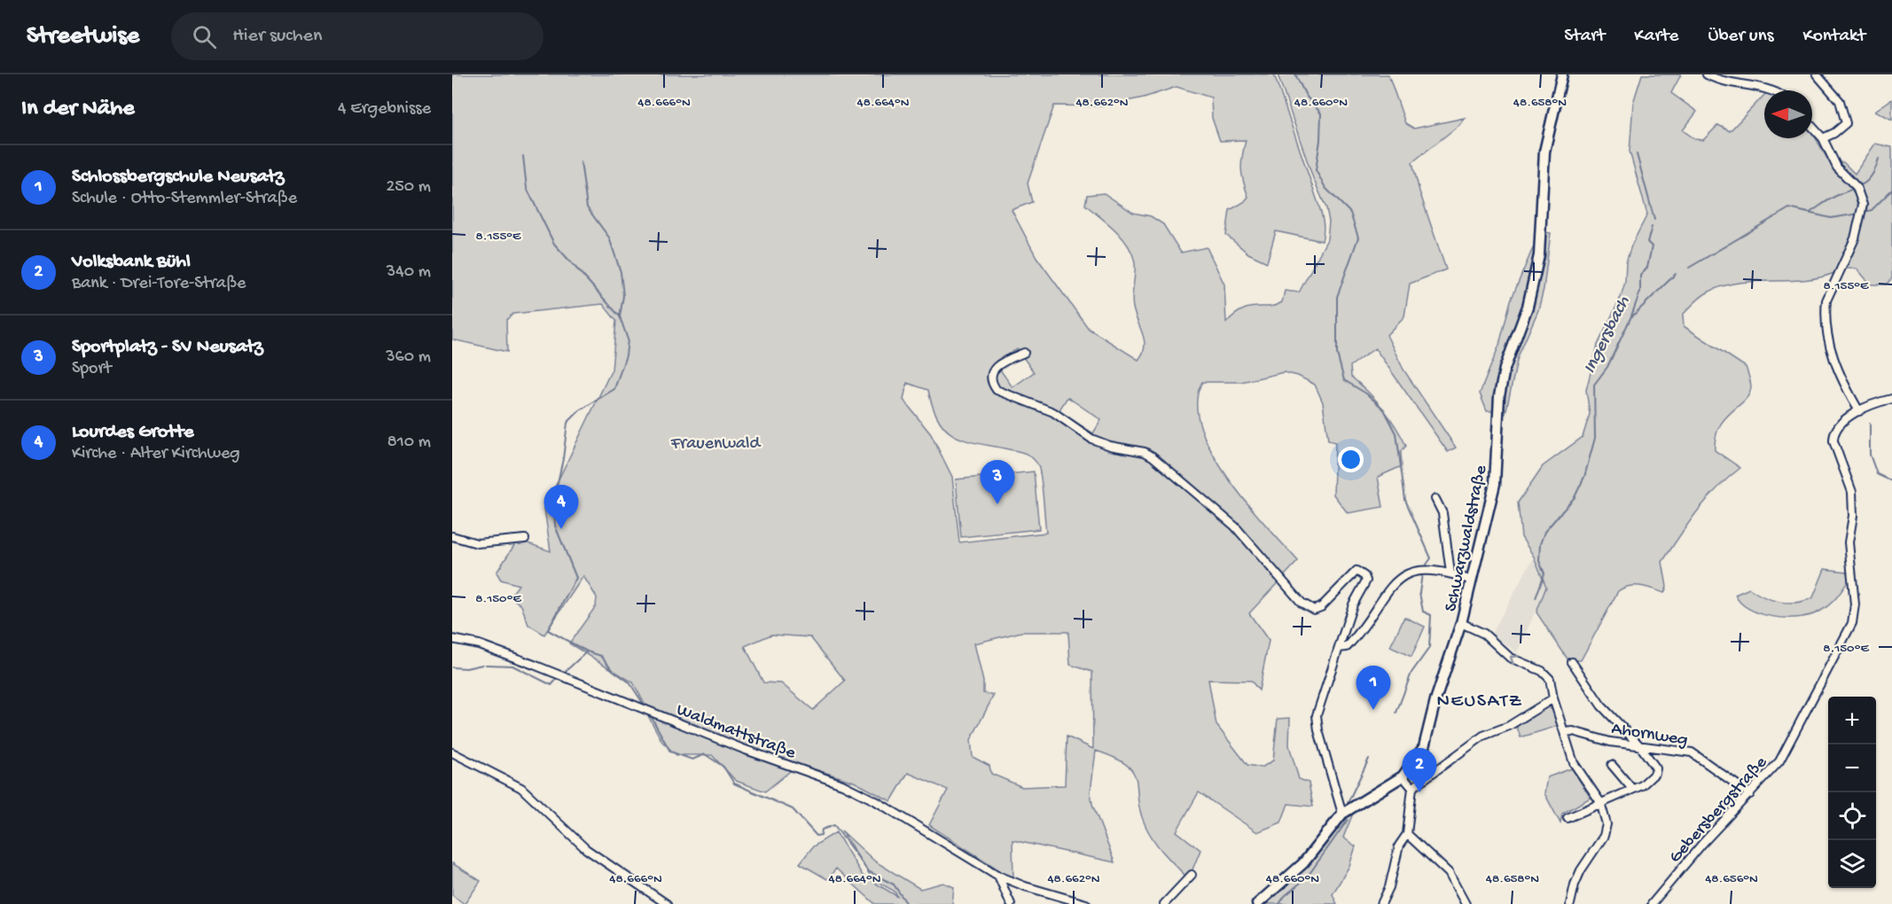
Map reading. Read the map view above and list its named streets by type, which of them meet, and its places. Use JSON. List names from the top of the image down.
{
  "streets": {
    "main road": ["Schwarzwaldstraße"],
    "street": ["Waldmattstraße", "Ahornweg", "Gebersbergstraße"]
  },
  "crossings": [
    ["Ahornweg", "Gebersbergstraße"]
  ],
  "districts": ["NEUSATZ"],
  "water": ["Ingersbach"],
  "parks": ["Frauenwald"],
  "north": "left",
  "page": {
    "header": "Streetwise",
    "search": "Hier suchen",
    "nav": [
      "Start",
      "Karte",
      "Über uns",
      "Kontakt"
    ],
    "heading": ["In der Nähe", "4 Ergebnisse"],
    "list": [
      {
        "mark": "1",
        "name": "Schlossbergschule Neusatz",
        "note": "Schule · Otto-Stemmler-Straße",
        "value": "250 m"
      },
      {
        "mark": "2",
        "name": "Volksbank Bühl",
        "note": "Bank · Drei-Tore-Straße",
        "value": "340 m"
      },
      {
        "mark": "3",
        "name": "Sportplatz - SV Neusatz",
        "note": "Sport",
        "value": "360 m"
      },
      {
        "mark": "4",
        "name": "Lourdes Grotte",
        "note": "Kirche · Alter Kirchweg",
        "value": "810 m"
      }
    ],
    "pins": [
      "3",
      "4",
      "1",
      "2"
    ],
    "map_buttons": ["+", "−"]
  },
  "coordinates": [
    "48.666°N",
    "48.664°N",
    "48.662°N",
    "48.660°N",
    "48.658°N",
    "8.155°E",
    "8.150°E",
    "48.656°N"
  ]
}
